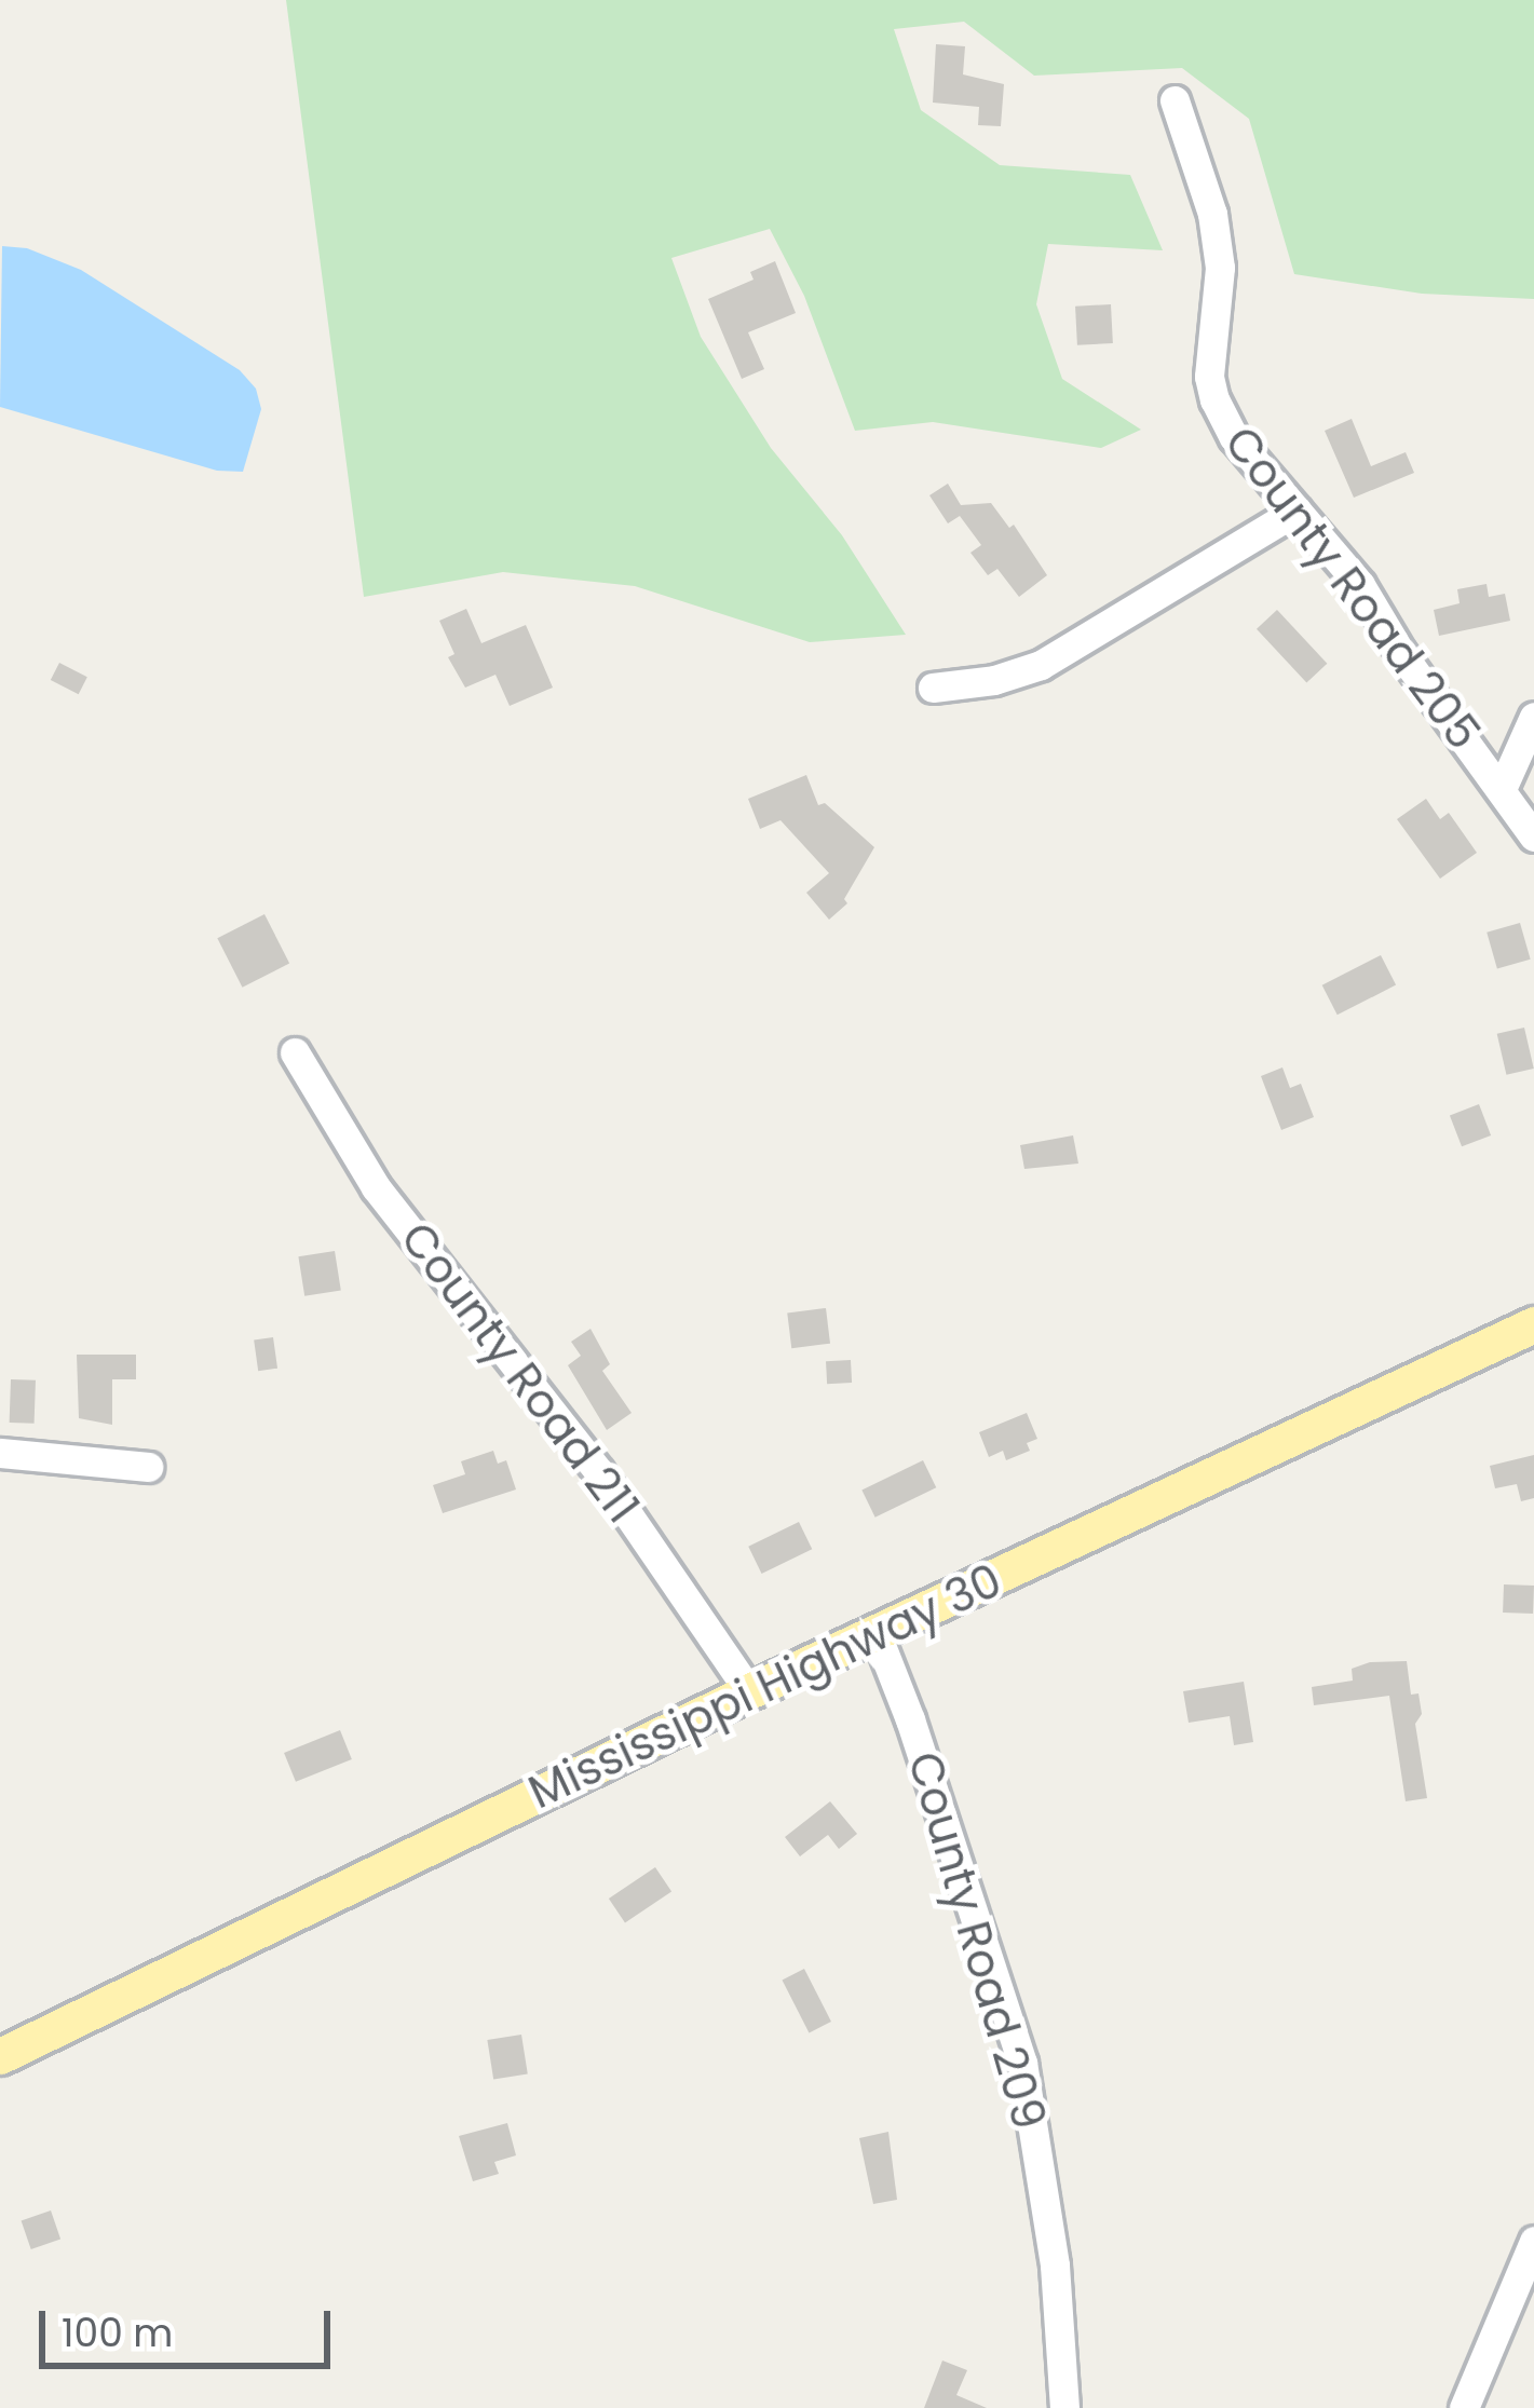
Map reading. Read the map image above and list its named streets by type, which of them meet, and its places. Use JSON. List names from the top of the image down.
{
  "streets": {
    "main road": ["Mississippi Highway 30"],
    "street": ["County Road 205", "County Road 211", "County Road 209"]
  },
  "crossings": [
    ["County Road 211", "Mississippi Highway 30"],
    ["Mississippi Highway 30", "County Road 209"]
  ],
  "scale_bar": "100 m"
}
